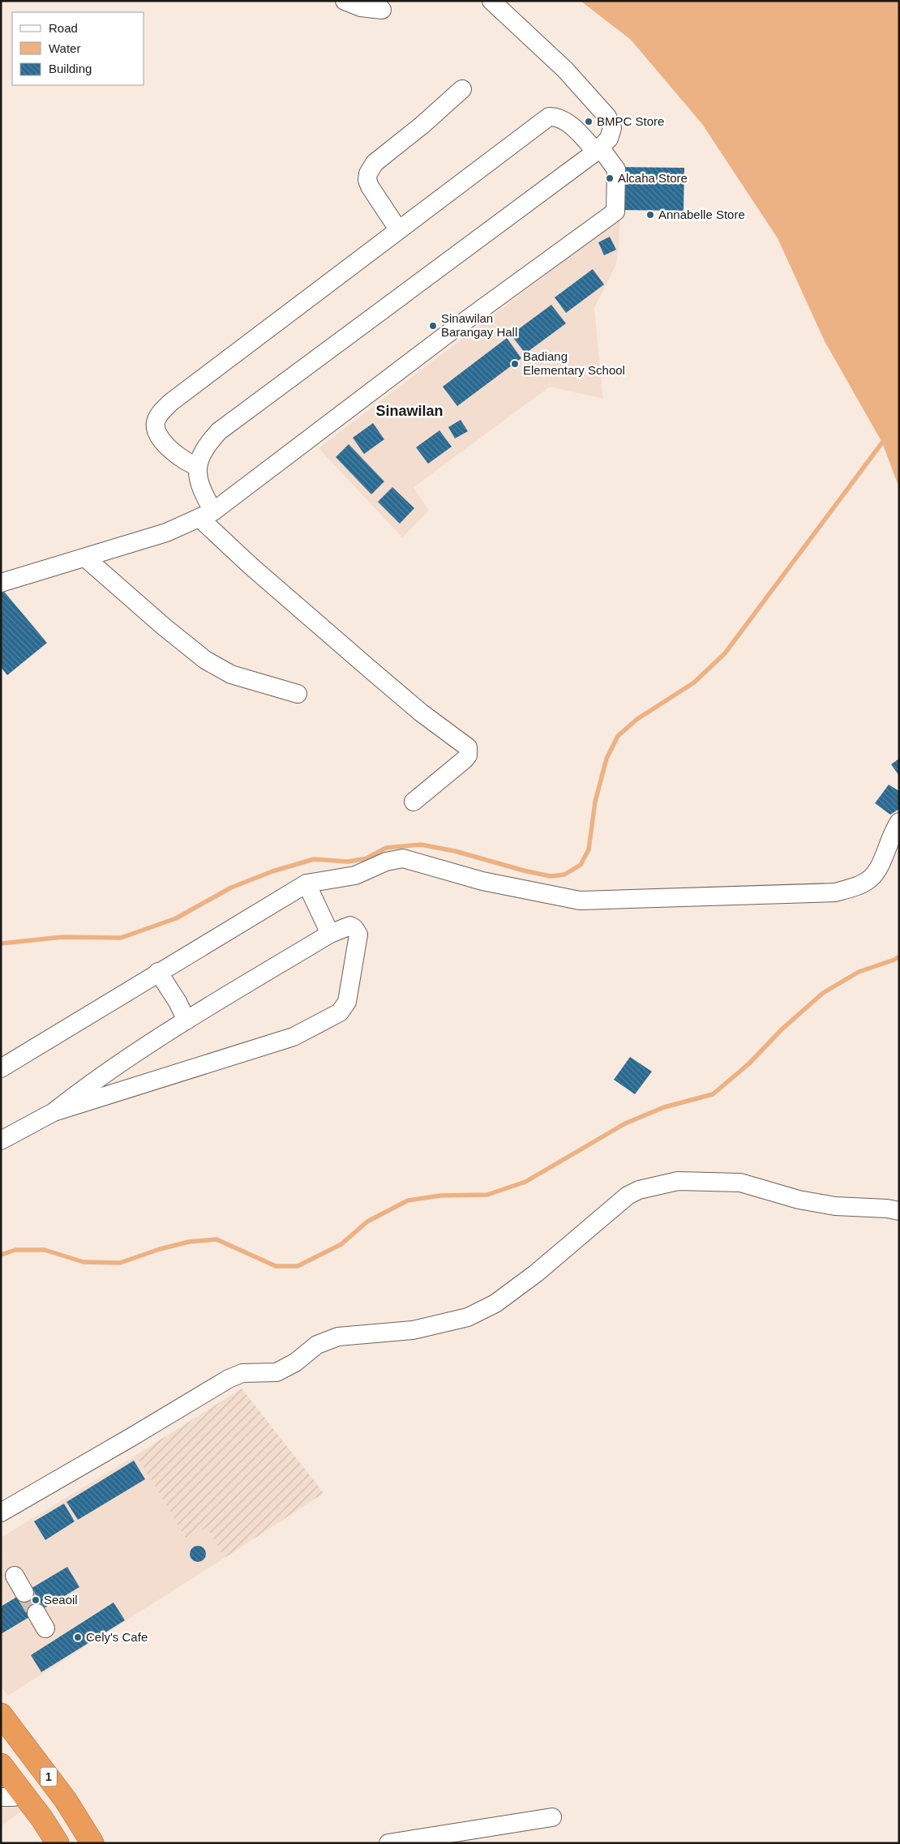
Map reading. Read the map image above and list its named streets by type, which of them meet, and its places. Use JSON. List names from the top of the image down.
{
  "streets": {
    "highway": ["1"]
  },
  "districts": ["Sinawilan"],
  "places": [
    "BMPC Store",
    "Alcaha Store",
    "Annabelle Store",
    "Sinawilan Barangay Hall",
    "Badiang Elementary School",
    "Seaoil",
    "Cely's Cafe"
  ],
  "legend": ["Road", "Water", "Building"]
}
